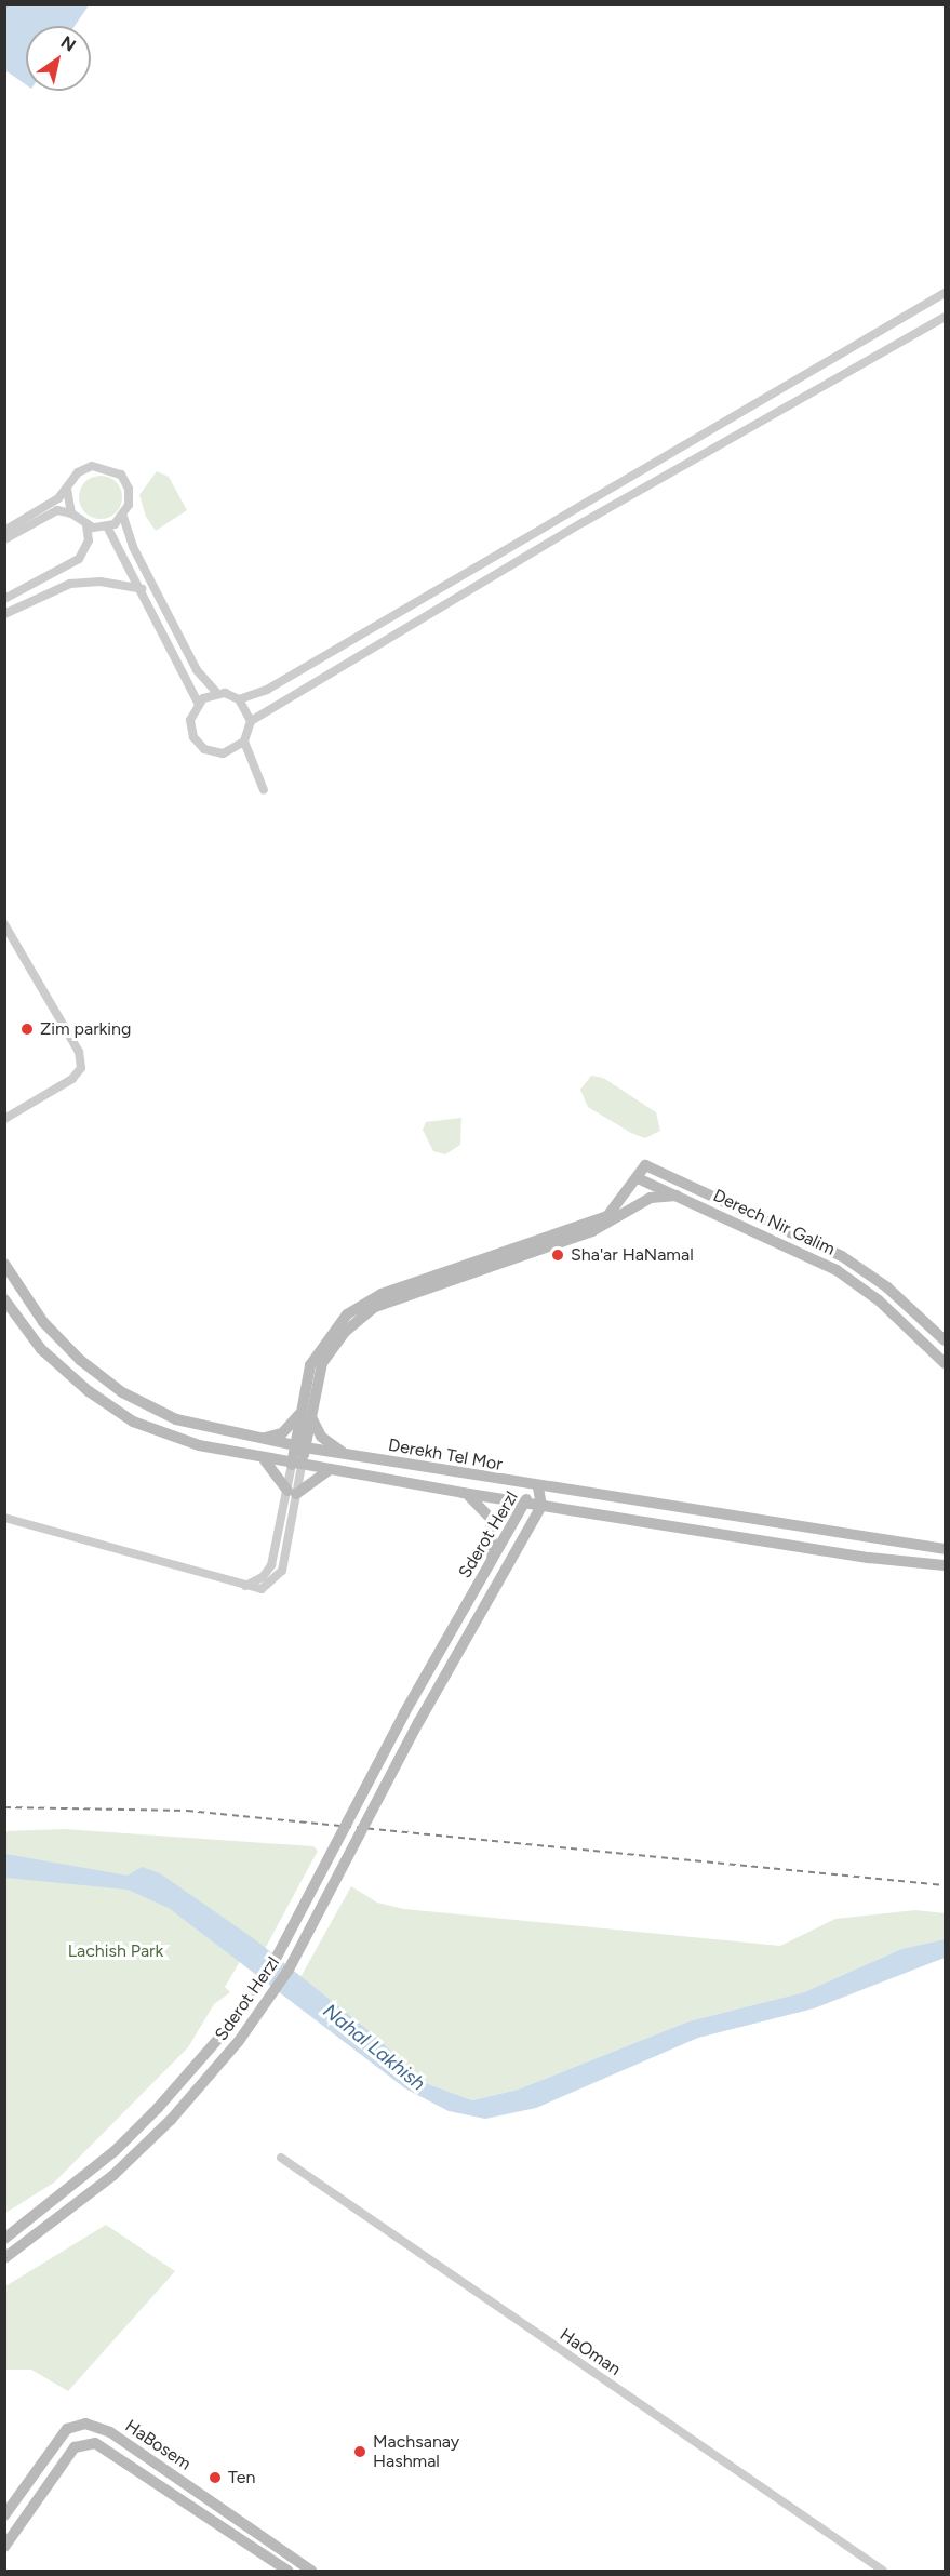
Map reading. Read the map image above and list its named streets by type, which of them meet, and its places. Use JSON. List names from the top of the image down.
{
  "streets": {
    "street": [
      "Derech Nir Galim",
      "Derekh Tel Mor",
      "Sderot Herzl",
      "HaOman",
      "HaBosem"
    ]
  },
  "crossings": [
    ["Derekh Tel Mor", "Sderot Herzl"]
  ],
  "water": ["Nahal Lakhish"],
  "parks": ["Lachish Park"],
  "places": [
    "Zim parking",
    "Sha'ar HaNamal",
    "Machsanay Hashmal",
    "Ten"
  ],
  "north": "top right"
}
